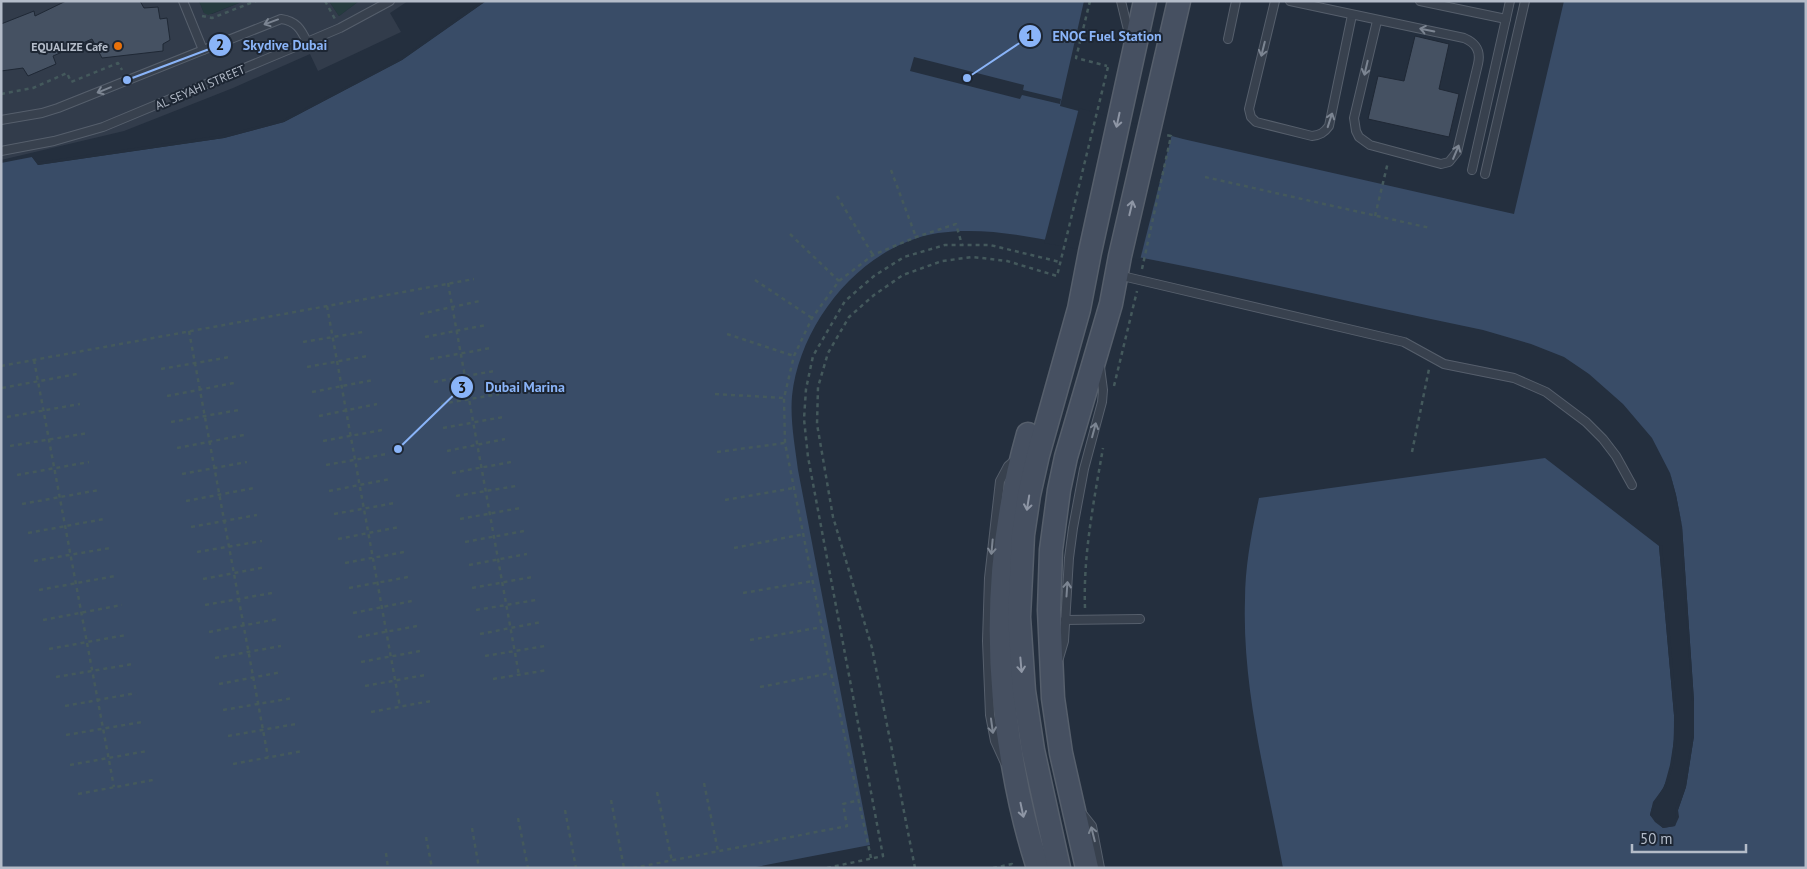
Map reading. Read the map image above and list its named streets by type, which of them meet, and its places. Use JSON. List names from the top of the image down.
{
  "streets": {
    "lane": ["AL SEYAHI STREET"]
  },
  "places": [
    "EQUALIZE Cafe",
    "ENOC Fuel Station",
    "Skydive Dubai",
    "Dubai Marina"
  ],
  "scale_bar": "50 m"
}
